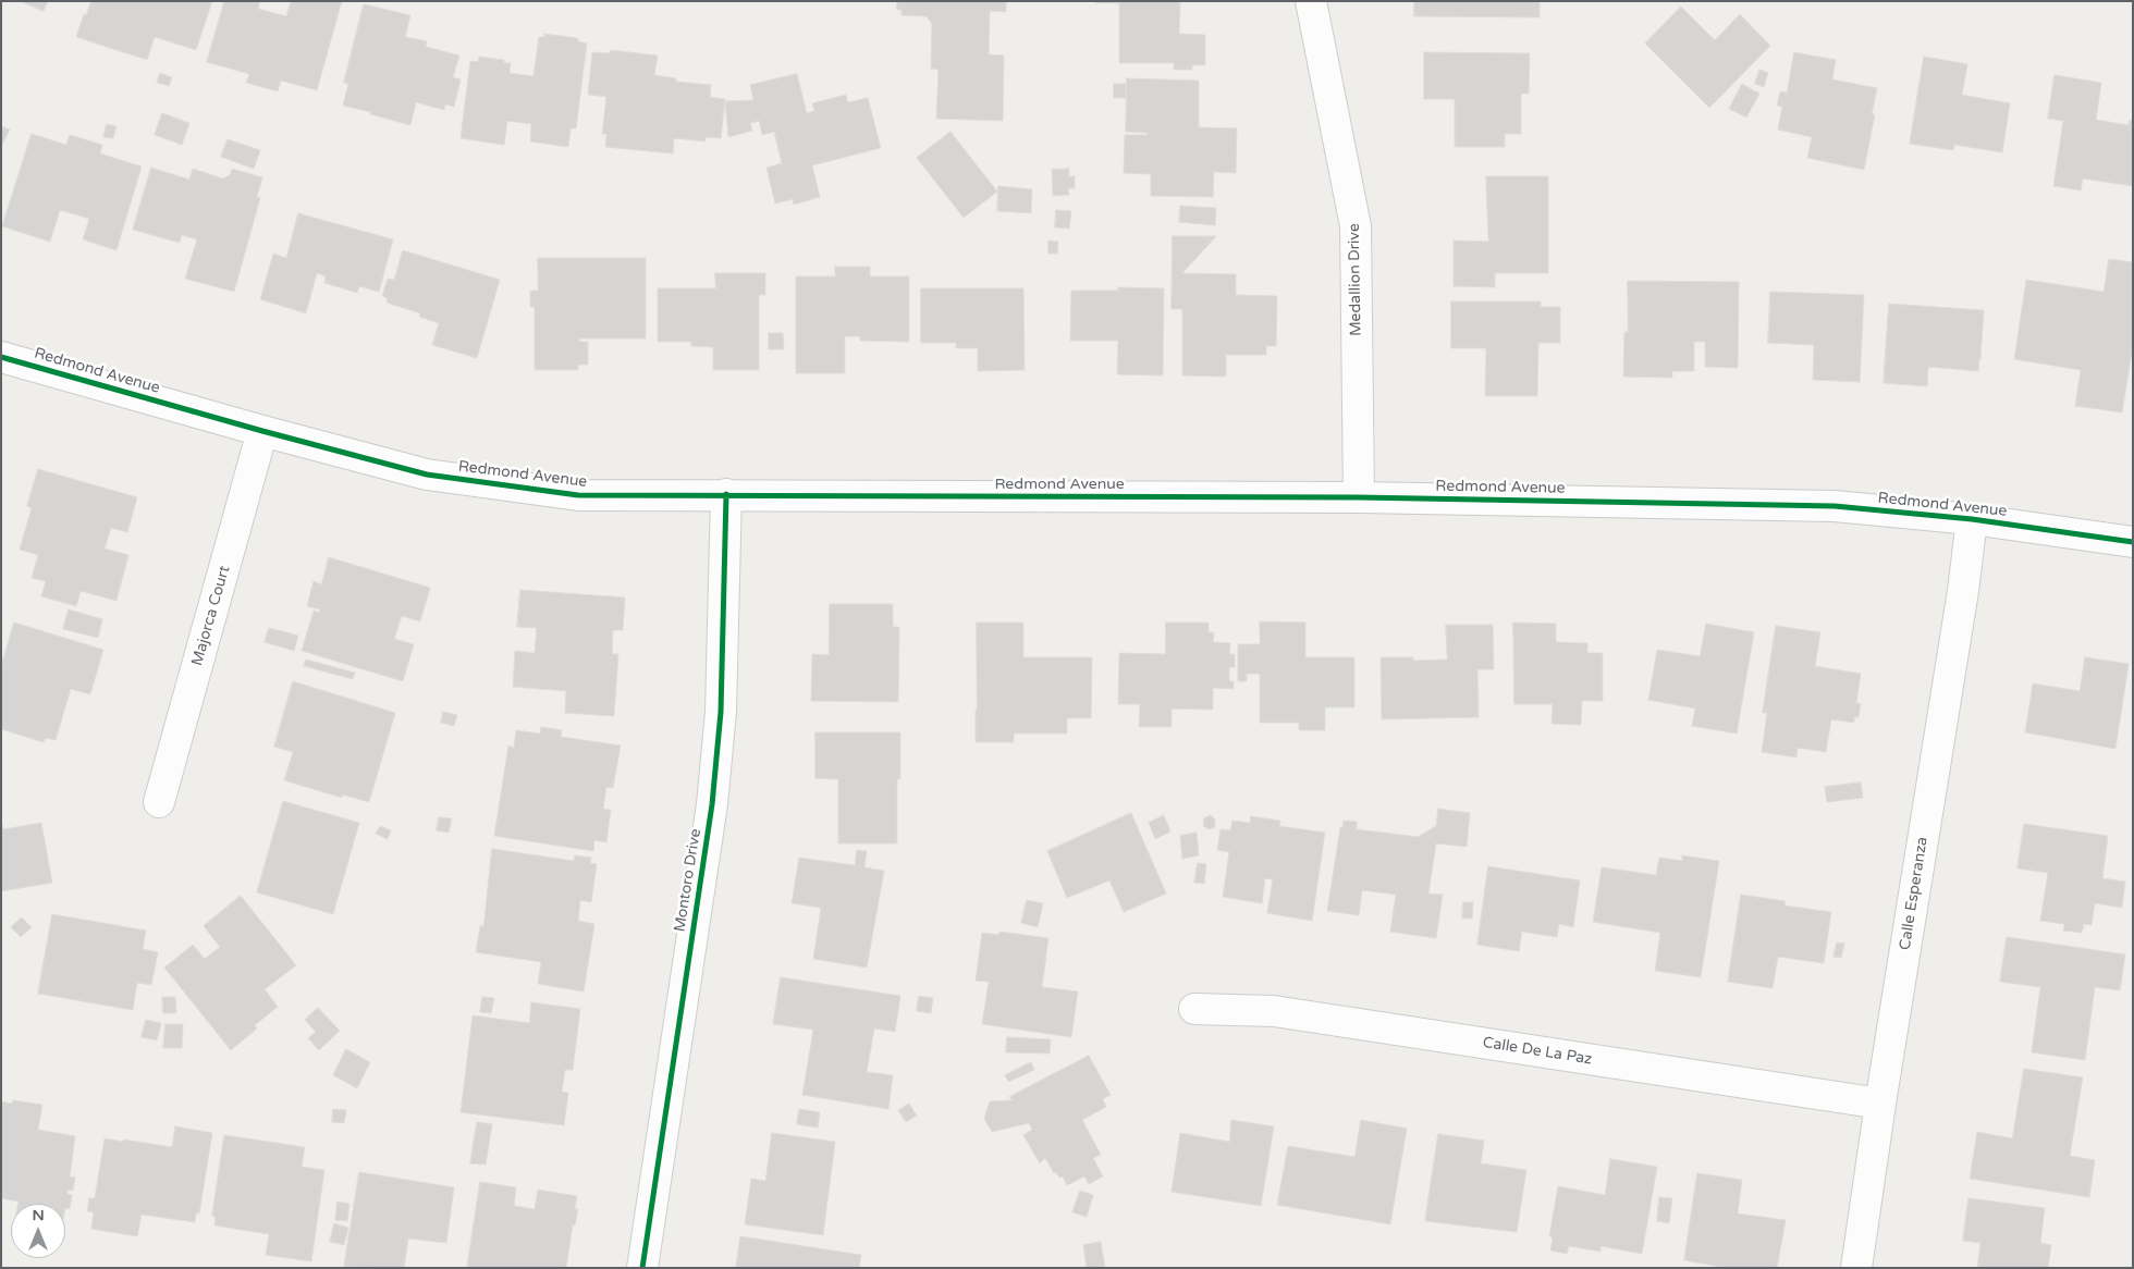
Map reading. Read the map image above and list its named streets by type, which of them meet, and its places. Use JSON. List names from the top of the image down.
{
  "streets": {
    "street": [
      "Medallion Drive",
      "Redmond Avenue",
      "Majorca Court",
      "Montoro Drive",
      "Calle Esperanza",
      "Calle De La Paz"
    ]
  },
  "crossings": [
    ["Medallion Drive", "Redmond Avenue"],
    ["Redmond Avenue", "Majorca Court"],
    ["Redmond Avenue", "Montoro Drive"],
    ["Redmond Avenue", "Calle Esperanza"],
    ["Calle Esperanza", "Calle De La Paz"]
  ],
  "north": "top"
}
